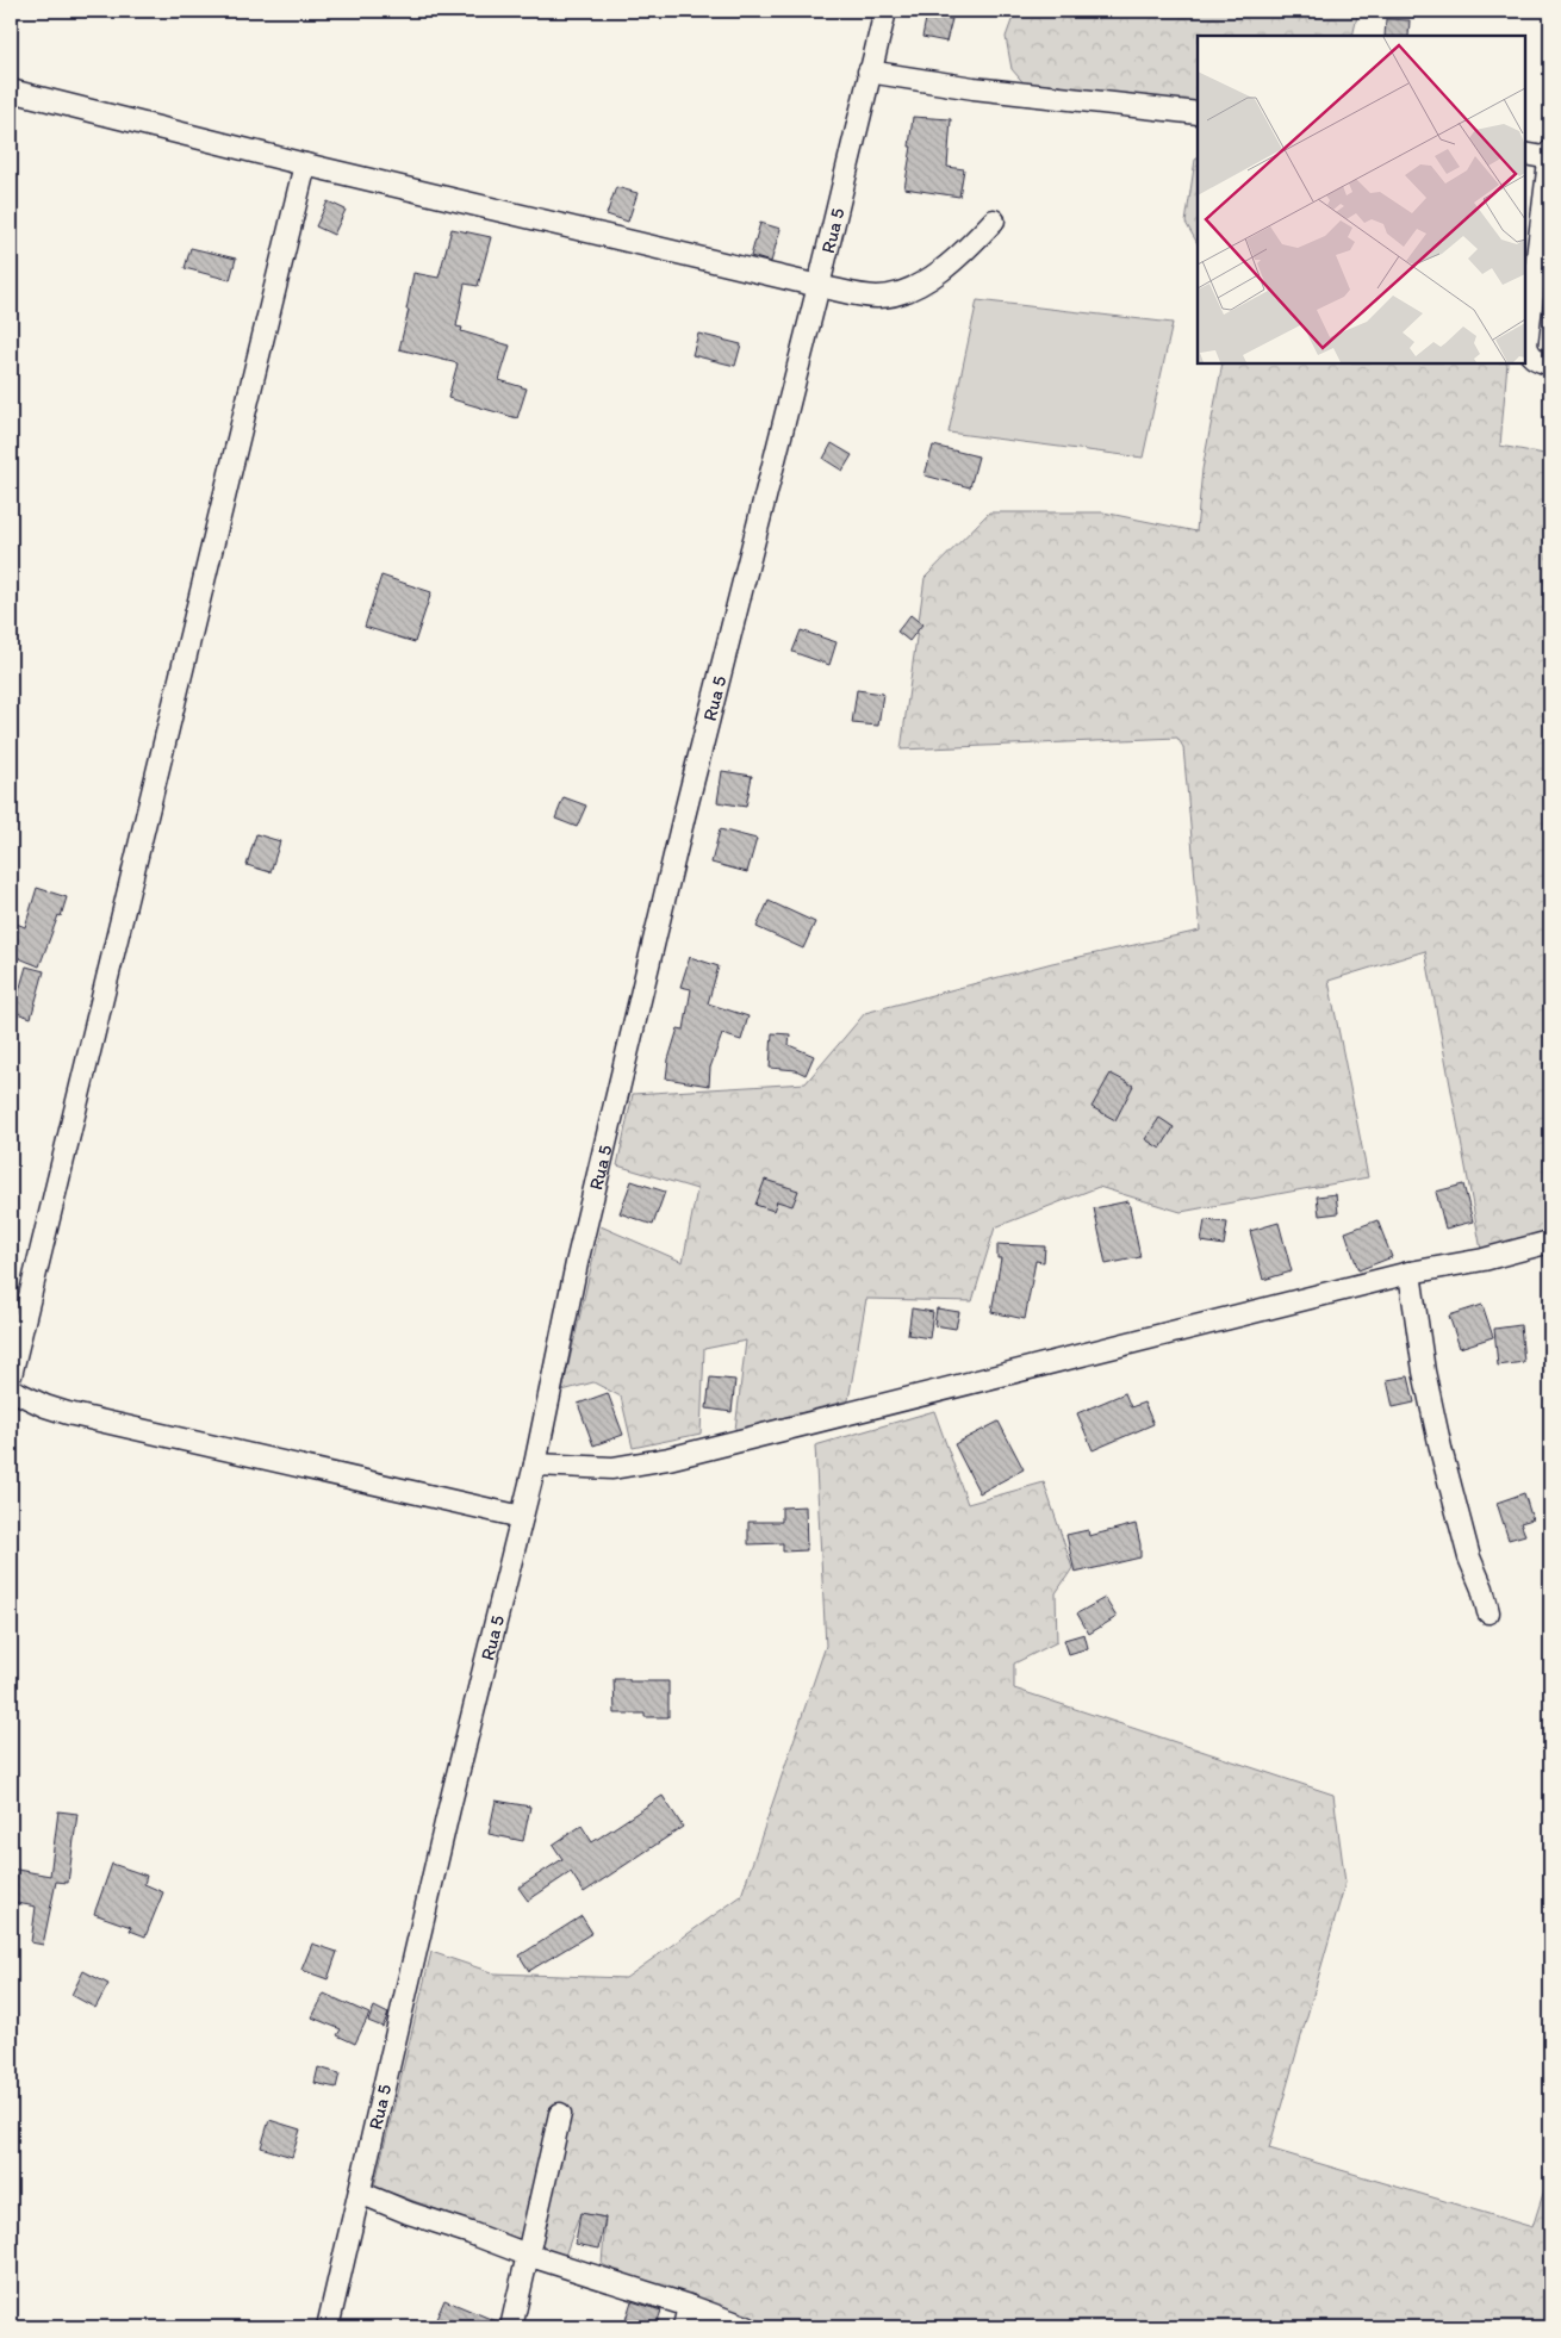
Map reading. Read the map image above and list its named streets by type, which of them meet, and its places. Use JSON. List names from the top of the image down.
{
  "streets": {
    "street": ["Rua 5"]
  }
}
